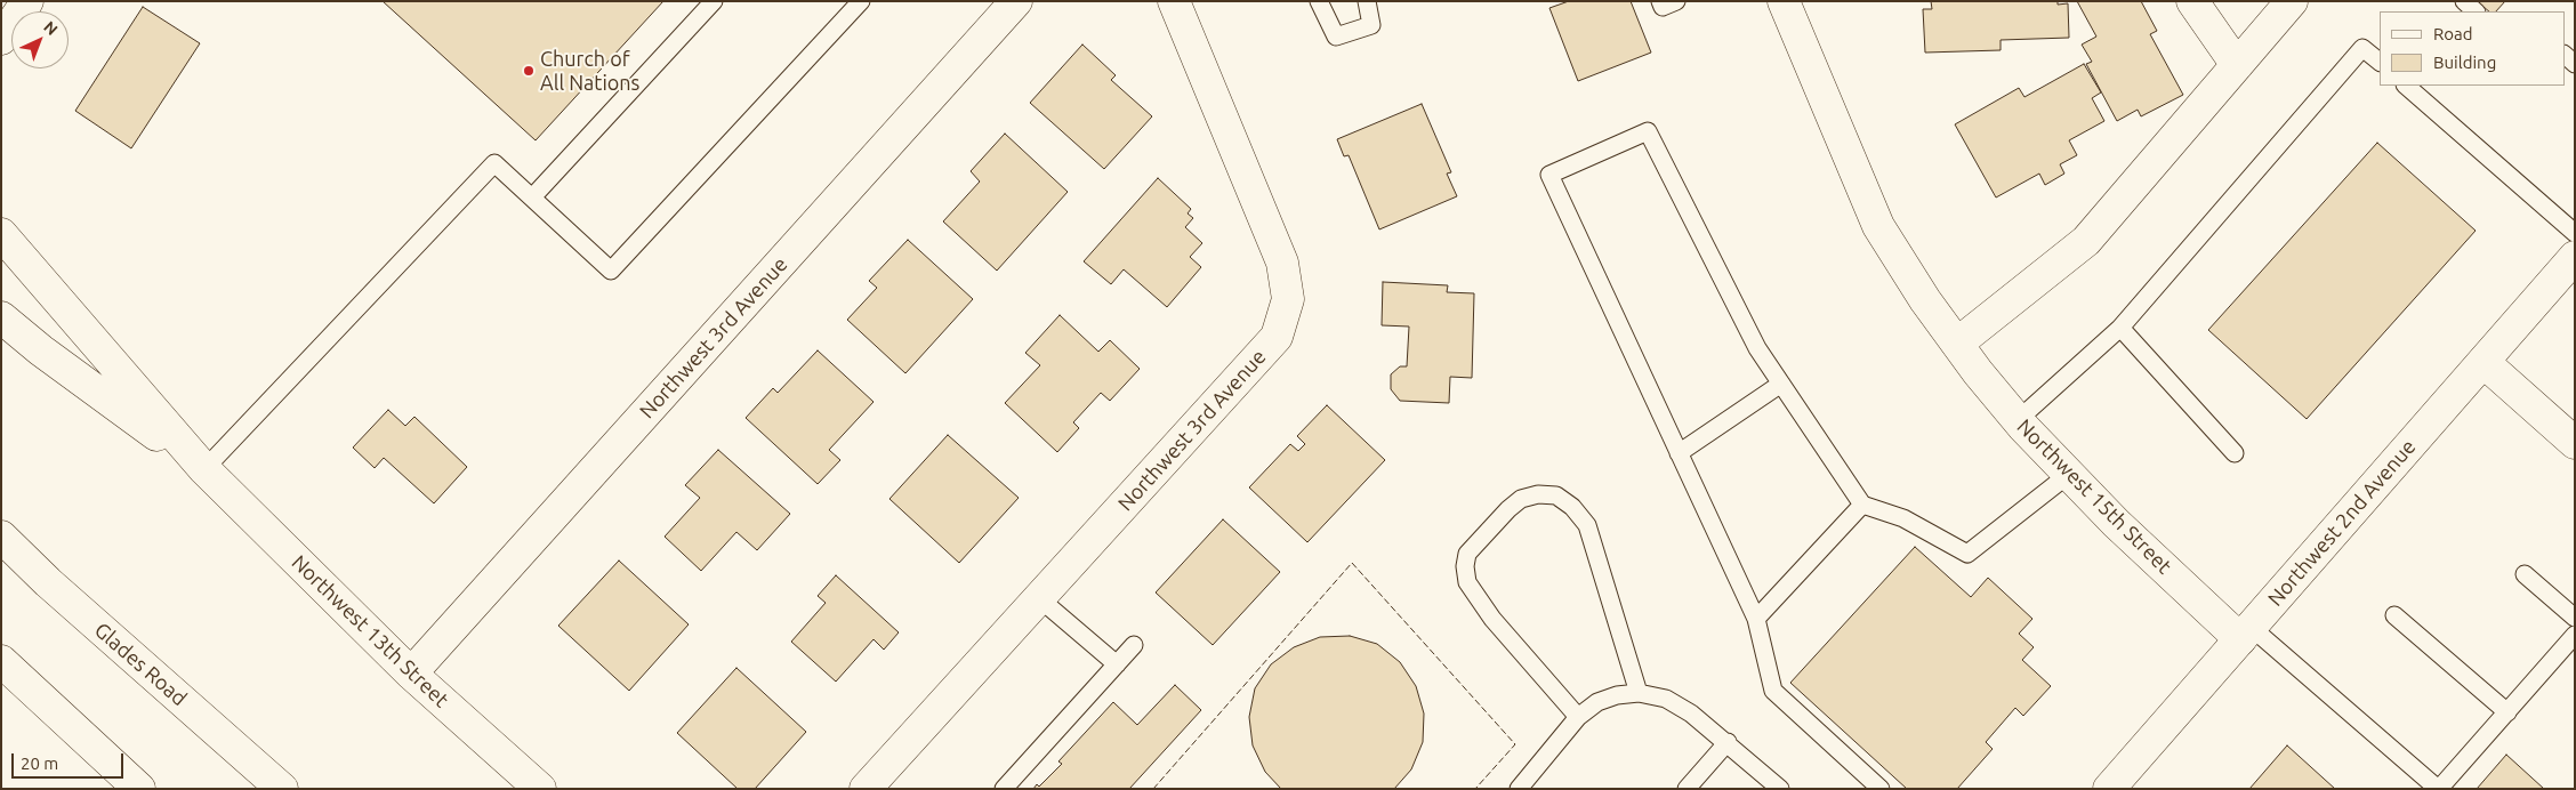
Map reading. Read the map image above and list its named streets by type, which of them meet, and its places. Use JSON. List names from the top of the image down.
{
  "streets": {
    "street": [
      "Northwest 3rd Avenue",
      "Northwest 15th Street",
      "Northwest 2nd Avenue",
      "Northwest 13th Street",
      "Glades Road"
    ]
  },
  "crossings": [
    ["Northwest 3rd Avenue", "Northwest 13th Street"],
    ["Northwest 15th Street", "Northwest 2nd Avenue"]
  ],
  "places": ["Church of All Nations"],
  "legend": ["Road", "Building"],
  "scale_bar": "20 m",
  "north": "top right"
}
